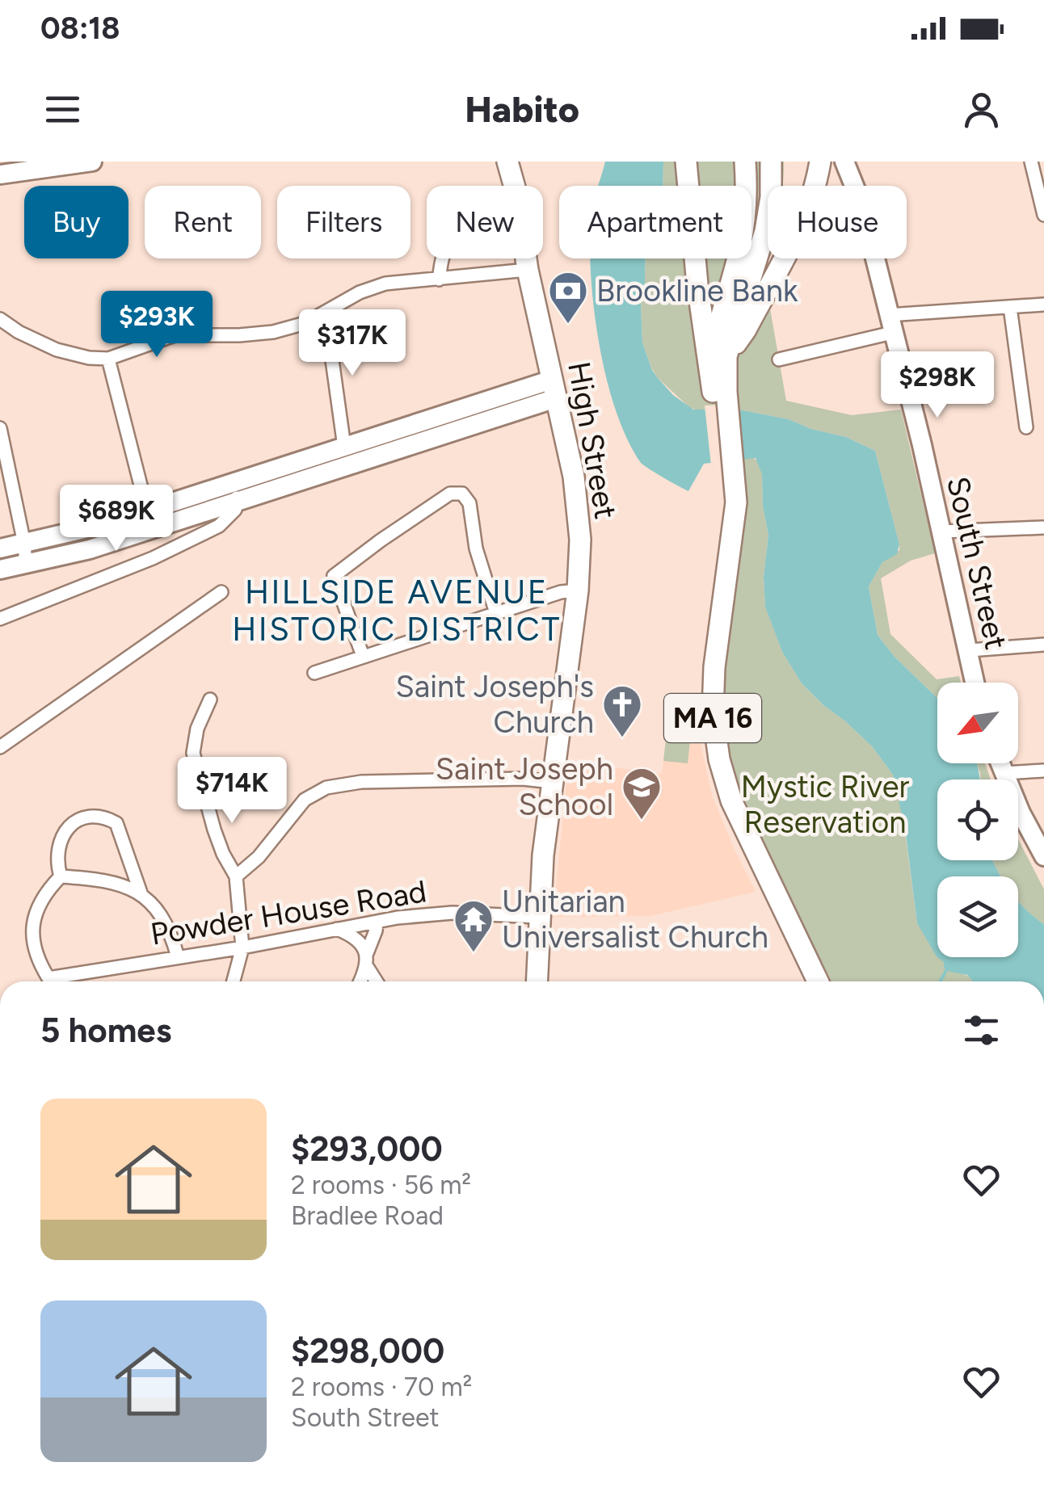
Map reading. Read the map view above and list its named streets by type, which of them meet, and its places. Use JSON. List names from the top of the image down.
{
  "streets": {
    "main road": ["High Street", "MA 16"],
    "street": ["South Street", "Powder House Road"]
  },
  "crossings": [
    ["High Street", "Powder House Road"]
  ],
  "districts": ["HILLSIDE AVENUE HISTORIC DISTRICT"],
  "parks": ["Mystic River Reservation"],
  "places": {
    "bank": ["Brookline Bank"],
    "church": ["Saint Joseph's Church"],
    "school or university": ["Saint Joseph School"],
    "temple": ["Unitarian Universalist Church"]
  },
  "north": "bottom left",
  "page": {
    "status": "08:18",
    "header": "Habito",
    "chip": [
      "Buy",
      "Rent",
      "Filters",
      "New",
      "Apartment",
      "House"
    ],
    "price": [
      "$293K",
      "$317K",
      "$298K",
      "$689K",
      "$714K"
    ],
    "heading": "5 homes",
    "list": [
      {
        "name": "$293,000",
        "note": "2 rooms · 56 m² · Bradlee Road"
      },
      {
        "name": "$298,000",
        "note": "2 rooms · 70 m² · South Street"
      }
    ]
  }
}
